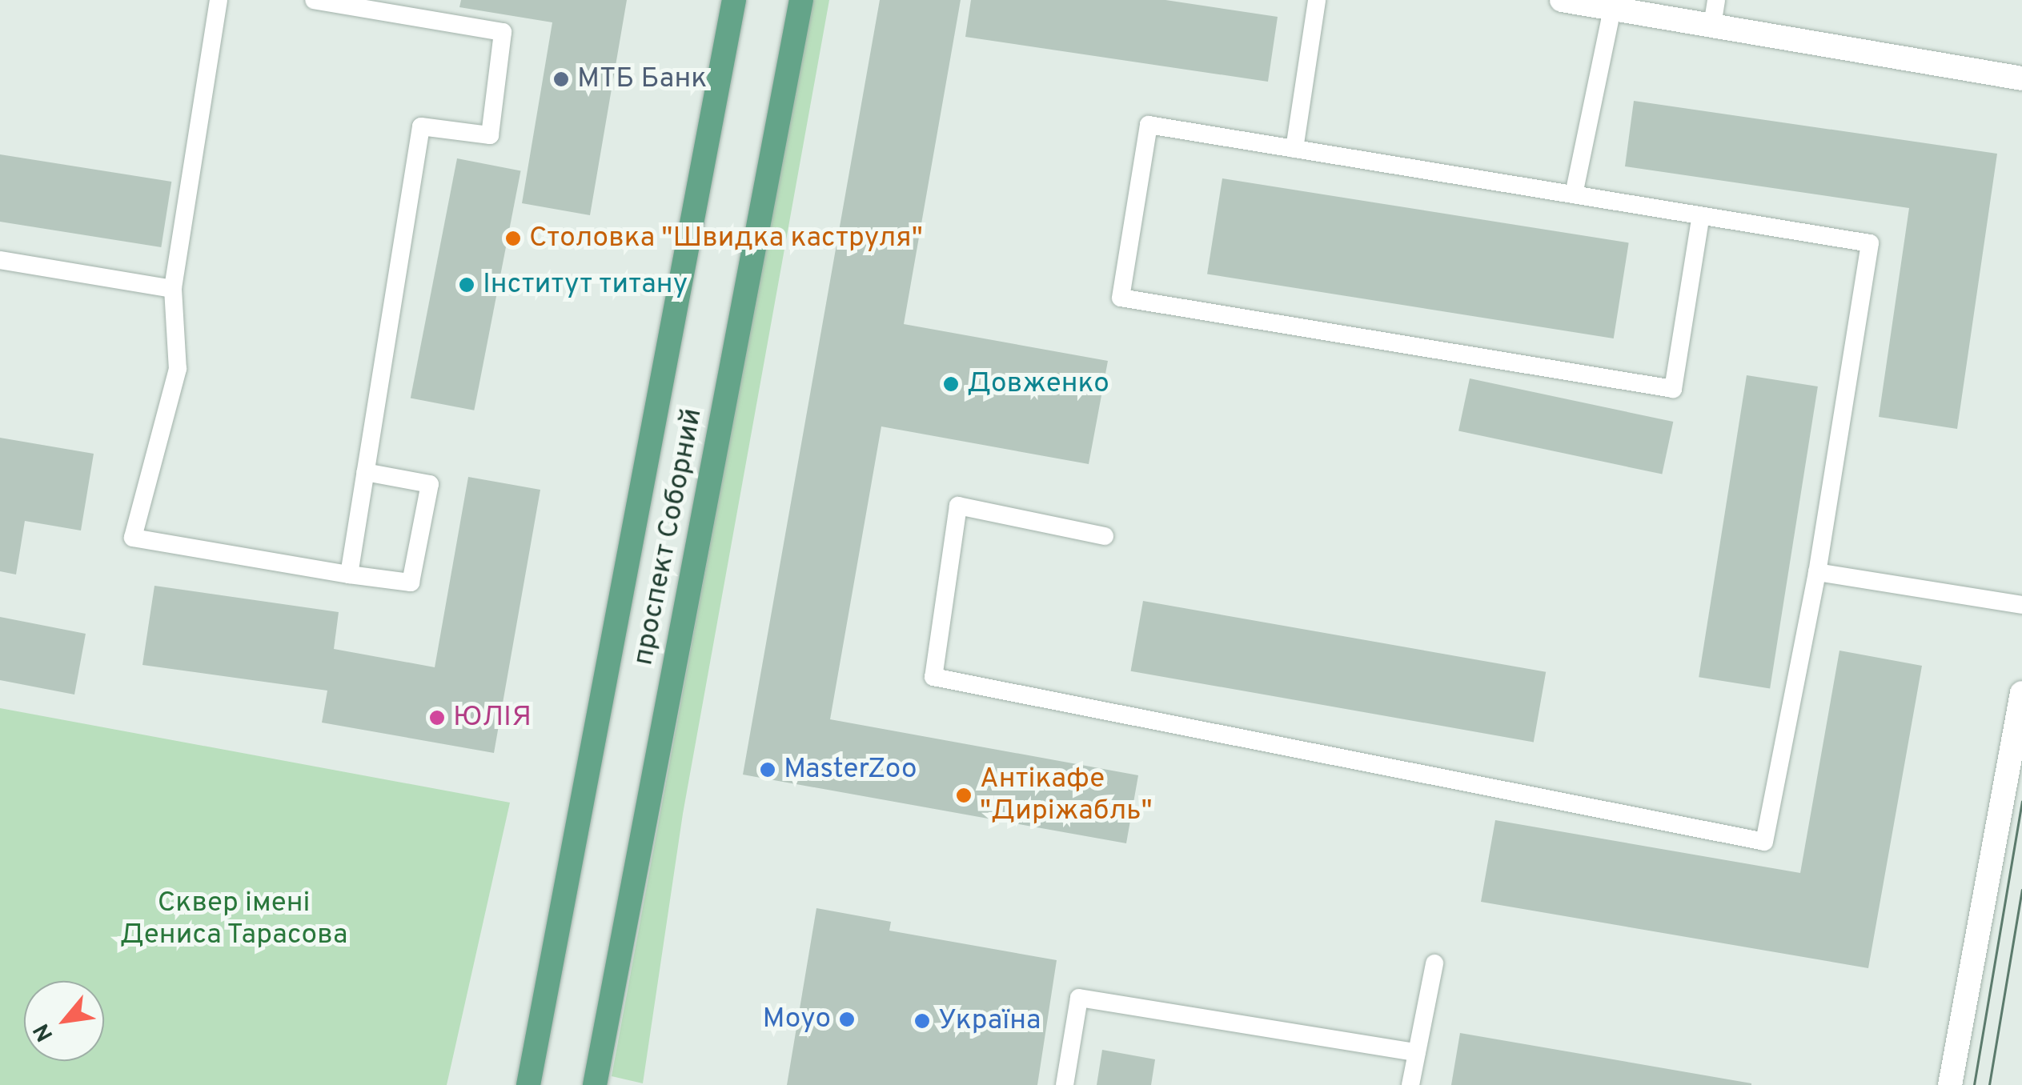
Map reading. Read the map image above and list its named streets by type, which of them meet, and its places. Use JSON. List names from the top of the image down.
{
  "streets": {
    "main road": ["проспект Соборний"]
  },
  "parks": ["Сквер імені Дениса Тарасова"],
  "places": [
    "МТБ Банк",
    "Столовка \"Швидка каструля\"",
    "Інститут титану",
    "Довженко",
    "ЮЛІЯ",
    "MasterZoo",
    "Антiкафе \"Дирiжабль\"",
    "Moyo",
    "Україна"
  ],
  "north": "bottom left"
}
